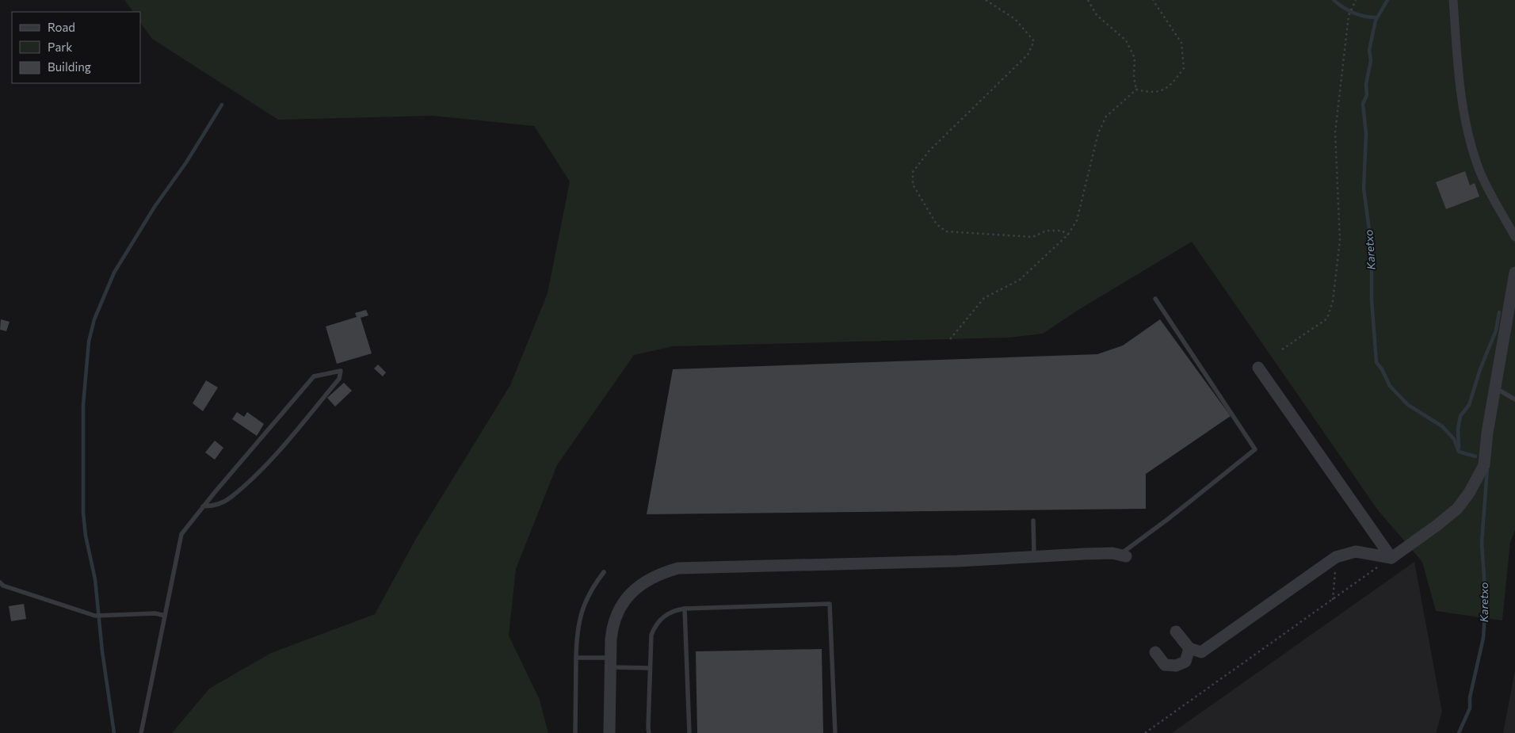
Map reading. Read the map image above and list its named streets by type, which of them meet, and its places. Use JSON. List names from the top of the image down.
{
  "water": ["Karetxo"],
  "legend": ["Road", "Park", "Building"]
}
